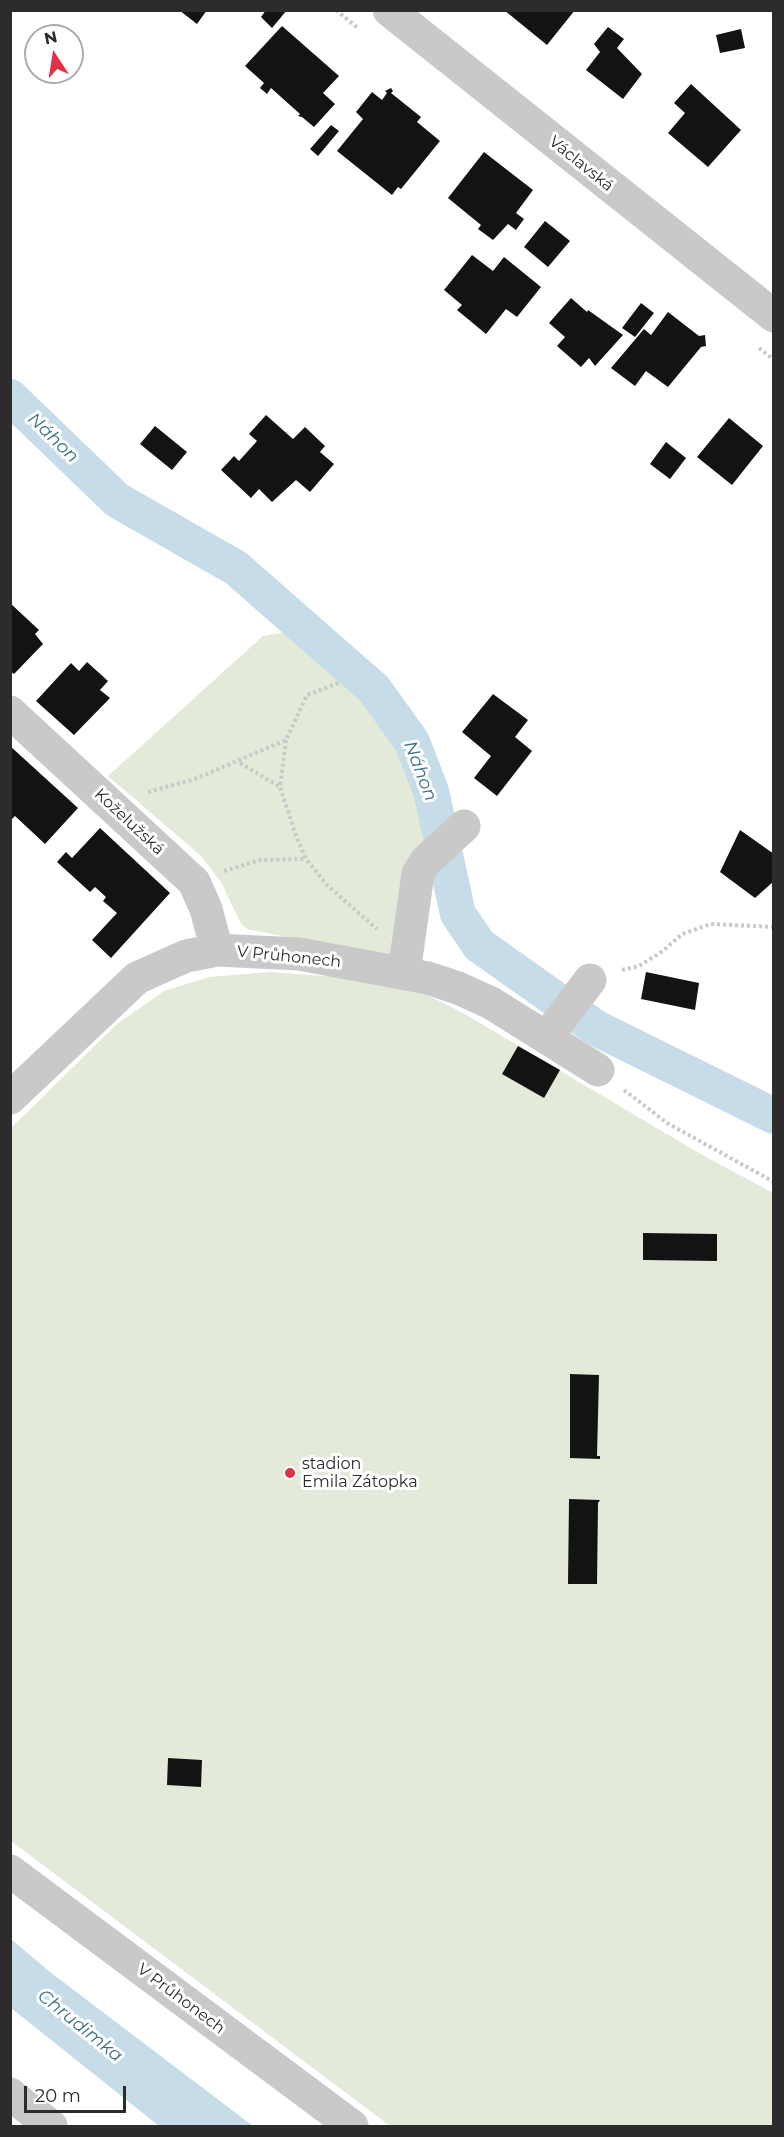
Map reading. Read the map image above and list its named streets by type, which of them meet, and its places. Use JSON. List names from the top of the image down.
{
  "streets": {
    "street": ["Václavská", "Koželužská", "V Průhonech"]
  },
  "crossings": [
    ["Koželužská", "V Průhonech"]
  ],
  "water": ["Náhon", "Chrudimka"],
  "places": ["stadion Emila Zátopka"],
  "scale_bar": "20 m",
  "north": "top"
}
